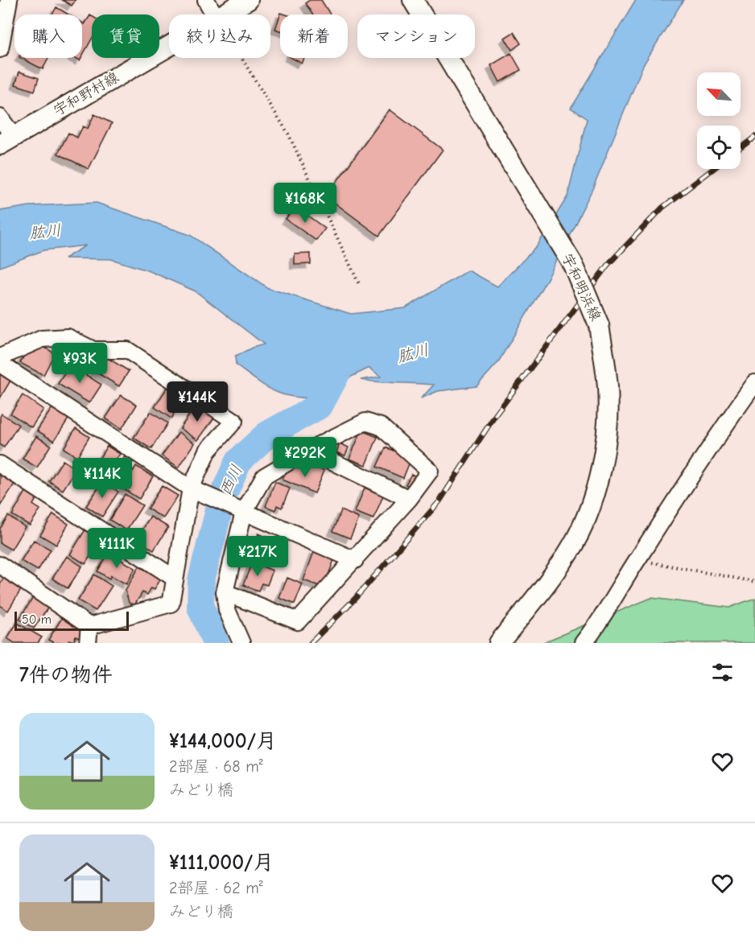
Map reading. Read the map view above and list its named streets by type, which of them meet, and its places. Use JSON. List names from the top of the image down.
{
  "streets": {
    "main road": ["宇和野村線", "宇和明浜線"]
  },
  "water": ["肱川", "西川"],
  "scale_bar": "50 m",
  "north": "top left",
  "page": {
    "chip": [
      "購入",
      "賃貸",
      "絞り込み",
      "新着",
      "マンション"
    ],
    "price": [
      "¥168K",
      "¥93K",
      "¥144K",
      "¥292K",
      "¥114K",
      "¥111K",
      "¥217K"
    ],
    "scale": "50 m",
    "heading": "7件の物件",
    "list": [
      {
        "name": "¥144,000/月",
        "note": "2部屋 · 68 m² · みどり橋"
      },
      {
        "name": "¥111,000/月",
        "note": "2部屋 · 62 m² · みどり橋"
      }
    ]
  }
}
